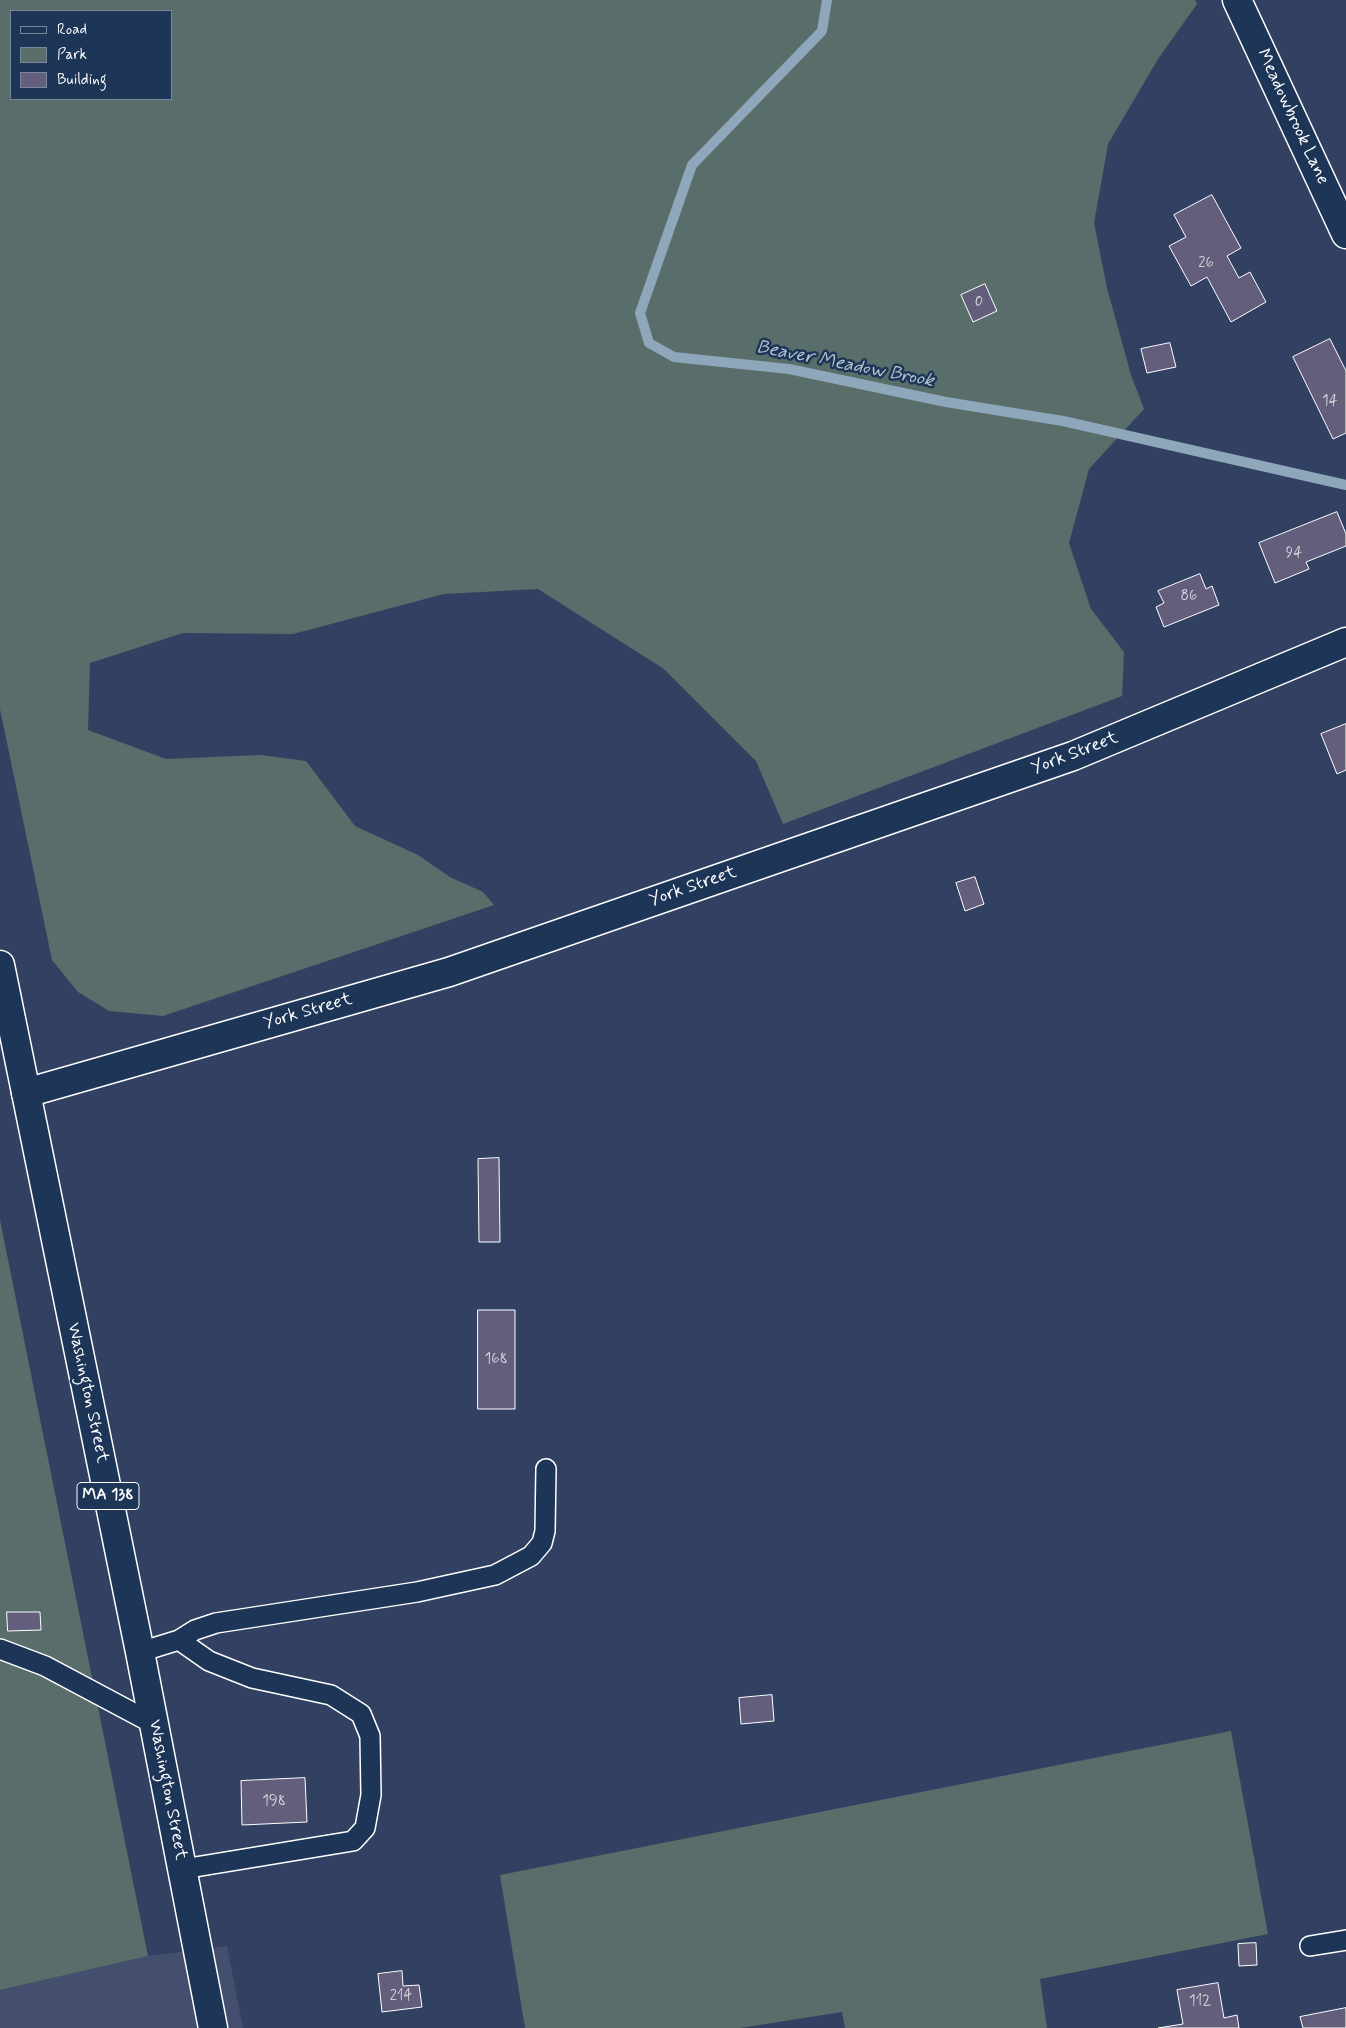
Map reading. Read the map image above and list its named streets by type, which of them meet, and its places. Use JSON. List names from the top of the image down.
{
  "streets": {
    "street": [
      "Meadowbrook Lane",
      "York Street",
      "Washington Street",
      "MA 138"
    ]
  },
  "crossings": [
    ["York Street", "Washington Street"]
  ],
  "water": ["Beaver Meadow Brook"],
  "house_numbers": [
    "26",
    "0",
    "14",
    "94",
    "86",
    "168",
    "198",
    "214",
    "112"
  ],
  "legend": ["Road", "Park", "Building"]
}
